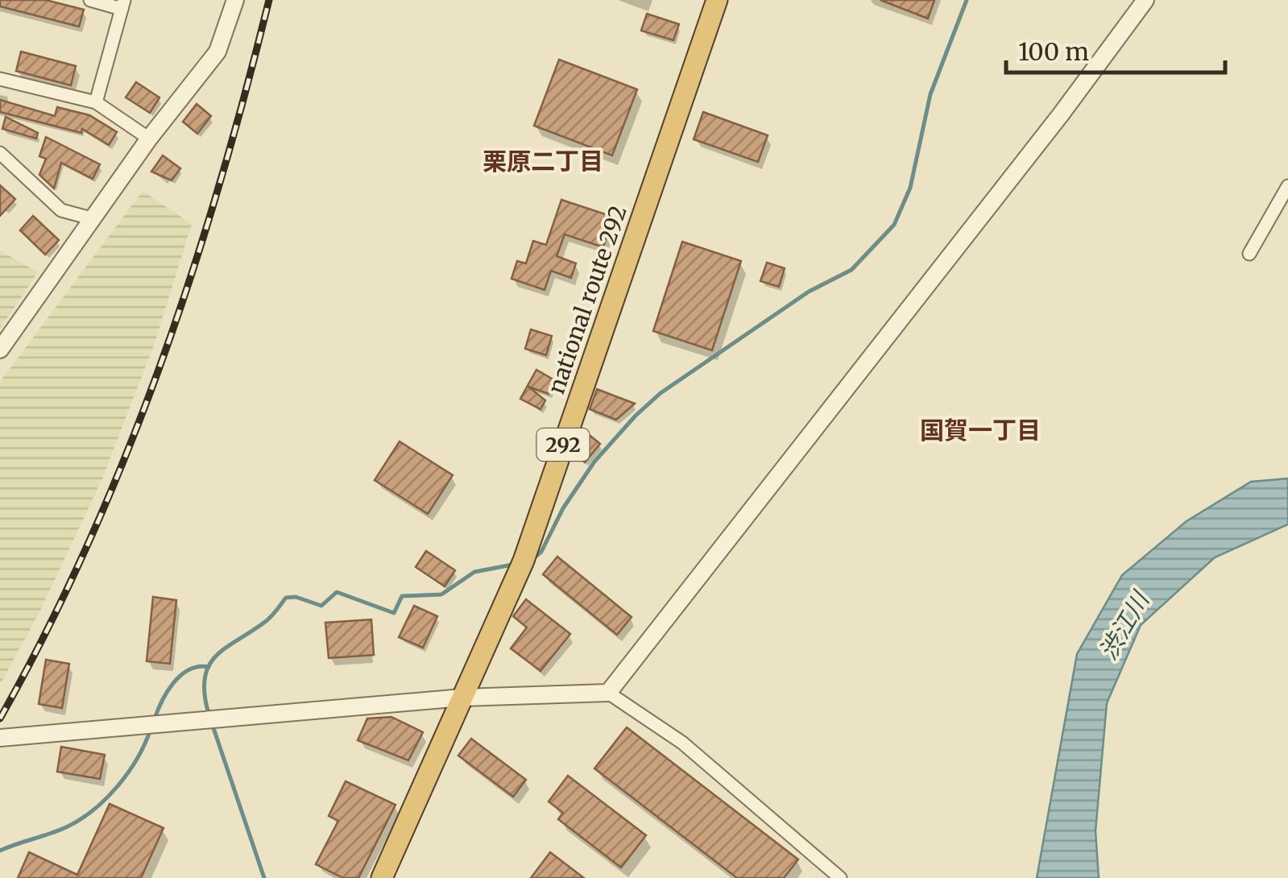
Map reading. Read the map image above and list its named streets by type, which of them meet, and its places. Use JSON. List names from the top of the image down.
{
  "streets": {
    "highway": ["national route 292", "292"]
  },
  "districts": ["栗原二丁目", "国賀一丁目"],
  "water": ["渋江川"],
  "scale_bar": "100 m"
}
